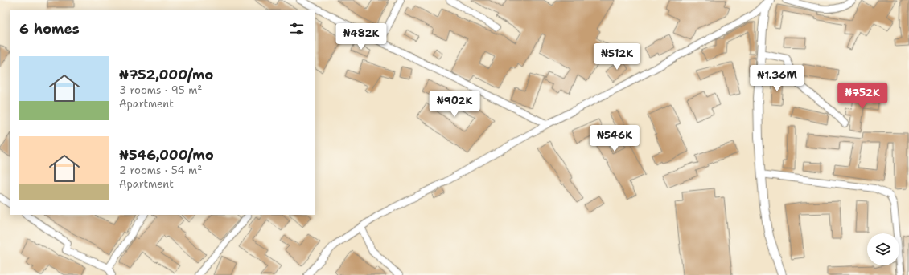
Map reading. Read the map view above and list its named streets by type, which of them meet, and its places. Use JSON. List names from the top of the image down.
{
  "page": {
    "heading": "6 homes",
    "price": [
      "₦482K",
      "₦512K",
      "₦1.36M",
      "₦752K",
      "₦902K",
      "₦546K"
    ],
    "list": [
      {
        "name": "₦752,000/mo",
        "note": "3 rooms · 95 m² · Apartment"
      },
      {
        "name": "₦546,000/mo",
        "note": "2 rooms · 54 m² · Apartment"
      }
    ]
  }
}
